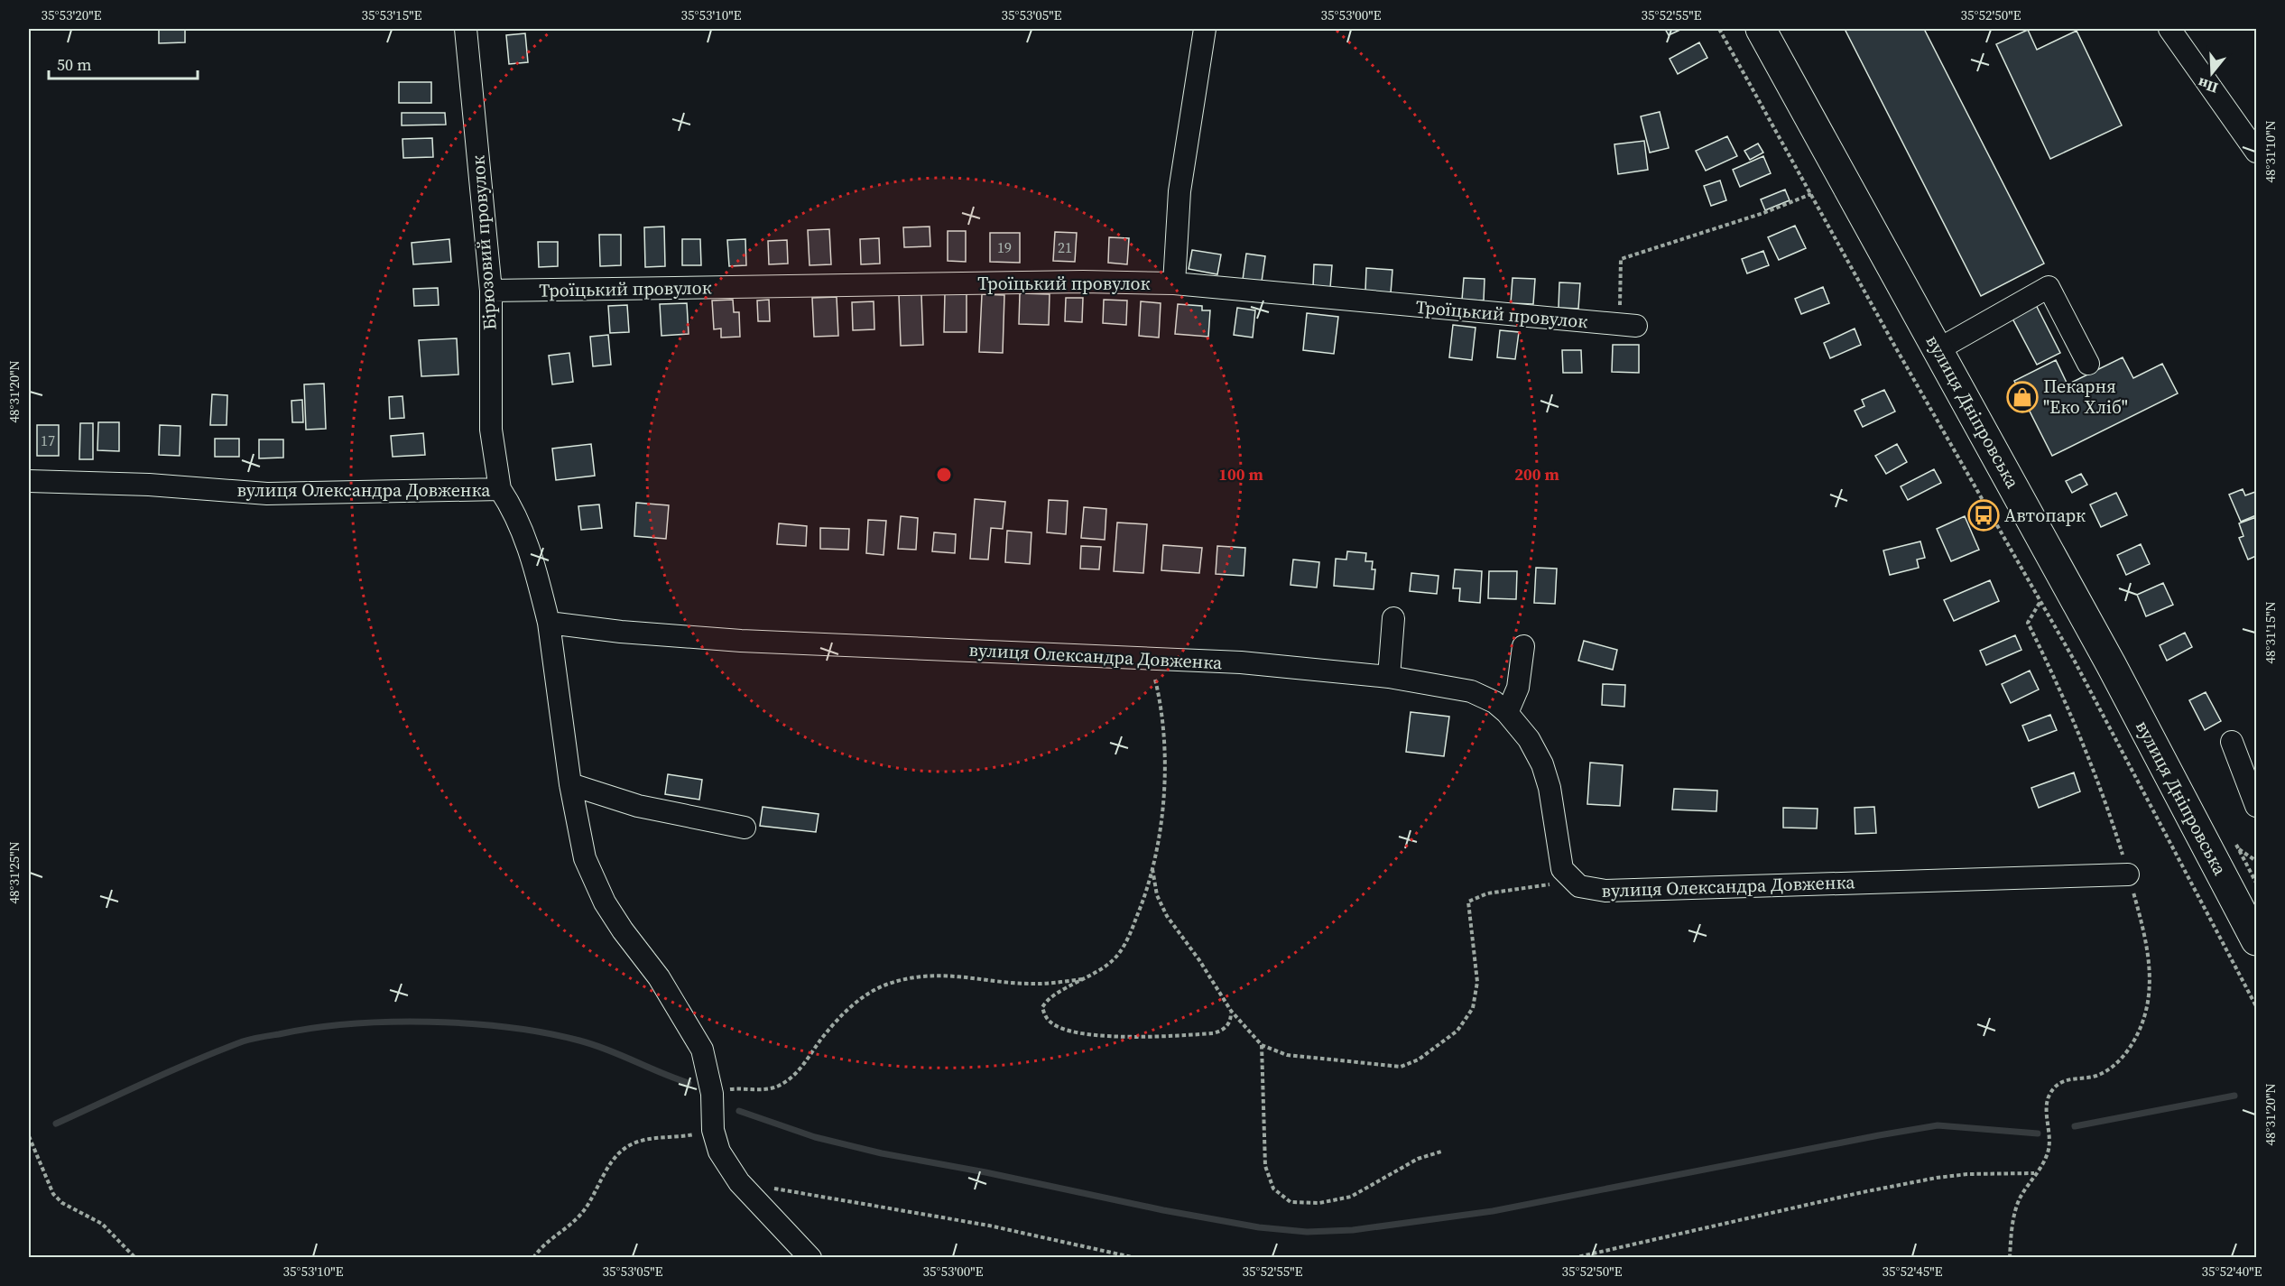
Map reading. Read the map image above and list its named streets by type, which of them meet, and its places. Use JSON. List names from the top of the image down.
{
  "streets": {
    "highway": ["вулиця Дніпровська"],
    "street": ["Бірюзовий провулок", "Троїцький провулок", "вулиця Олександра Довженка"]
  },
  "crossings": [
    ["Бірюзовий провулок", "Троїцький провулок"],
    ["Бірюзовий провулок", "вулиця Олександра Довженка"]
  ],
  "places": {
    "shop": ["Пекарня \"Еко Хліб\""],
    "bus stop": ["Автопарк"]
  },
  "house_numbers": ["19", "21", "17"],
  "scale_bar": "50 m",
  "north": "bottom",
  "coordinates": [
    "35°53'20\"E",
    "35°53'15\"E",
    "35°53'10\"E",
    "35°53'05\"E",
    "35°53'00\"E",
    "35°52'55\"E",
    "35°52'50\"E",
    "48°31'10\"N",
    "48°31'20\"N",
    "48°31'15\"N",
    "48°31'25\"N",
    "35°52'45\"E",
    "35°52'40\"E"
  ],
  "rings": ["100 m", "200 m"]
}
